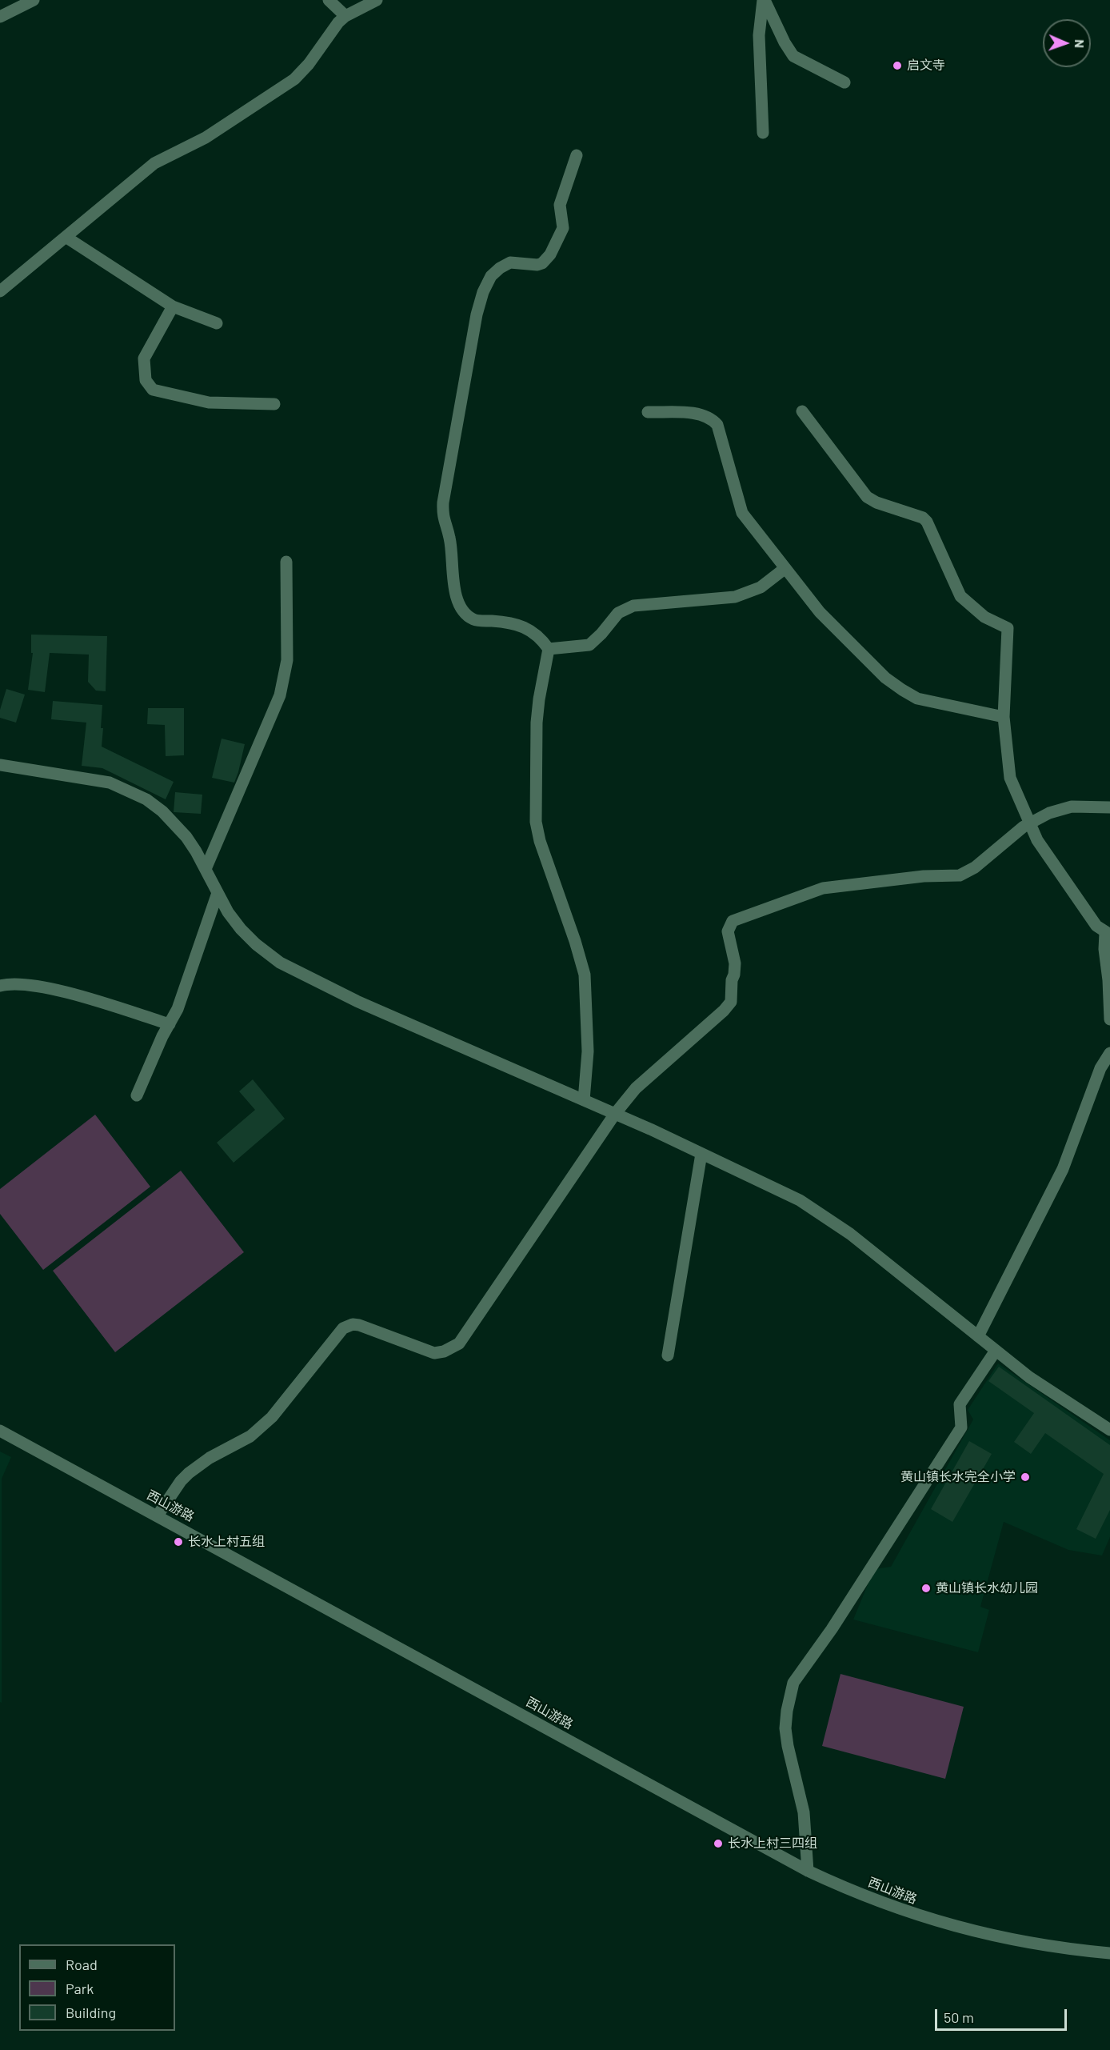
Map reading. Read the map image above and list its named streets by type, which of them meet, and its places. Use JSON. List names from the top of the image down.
{
  "streets": {
    "street": ["西山游路"]
  },
  "places": [
    "启文寺",
    "黄山镇长水完全小学",
    "长水上村五组",
    "黄山镇长水幼儿园",
    "长水上村三四组"
  ],
  "legend": ["Road", "Park", "Building"],
  "scale_bar": "50 m",
  "north": "right"
}
